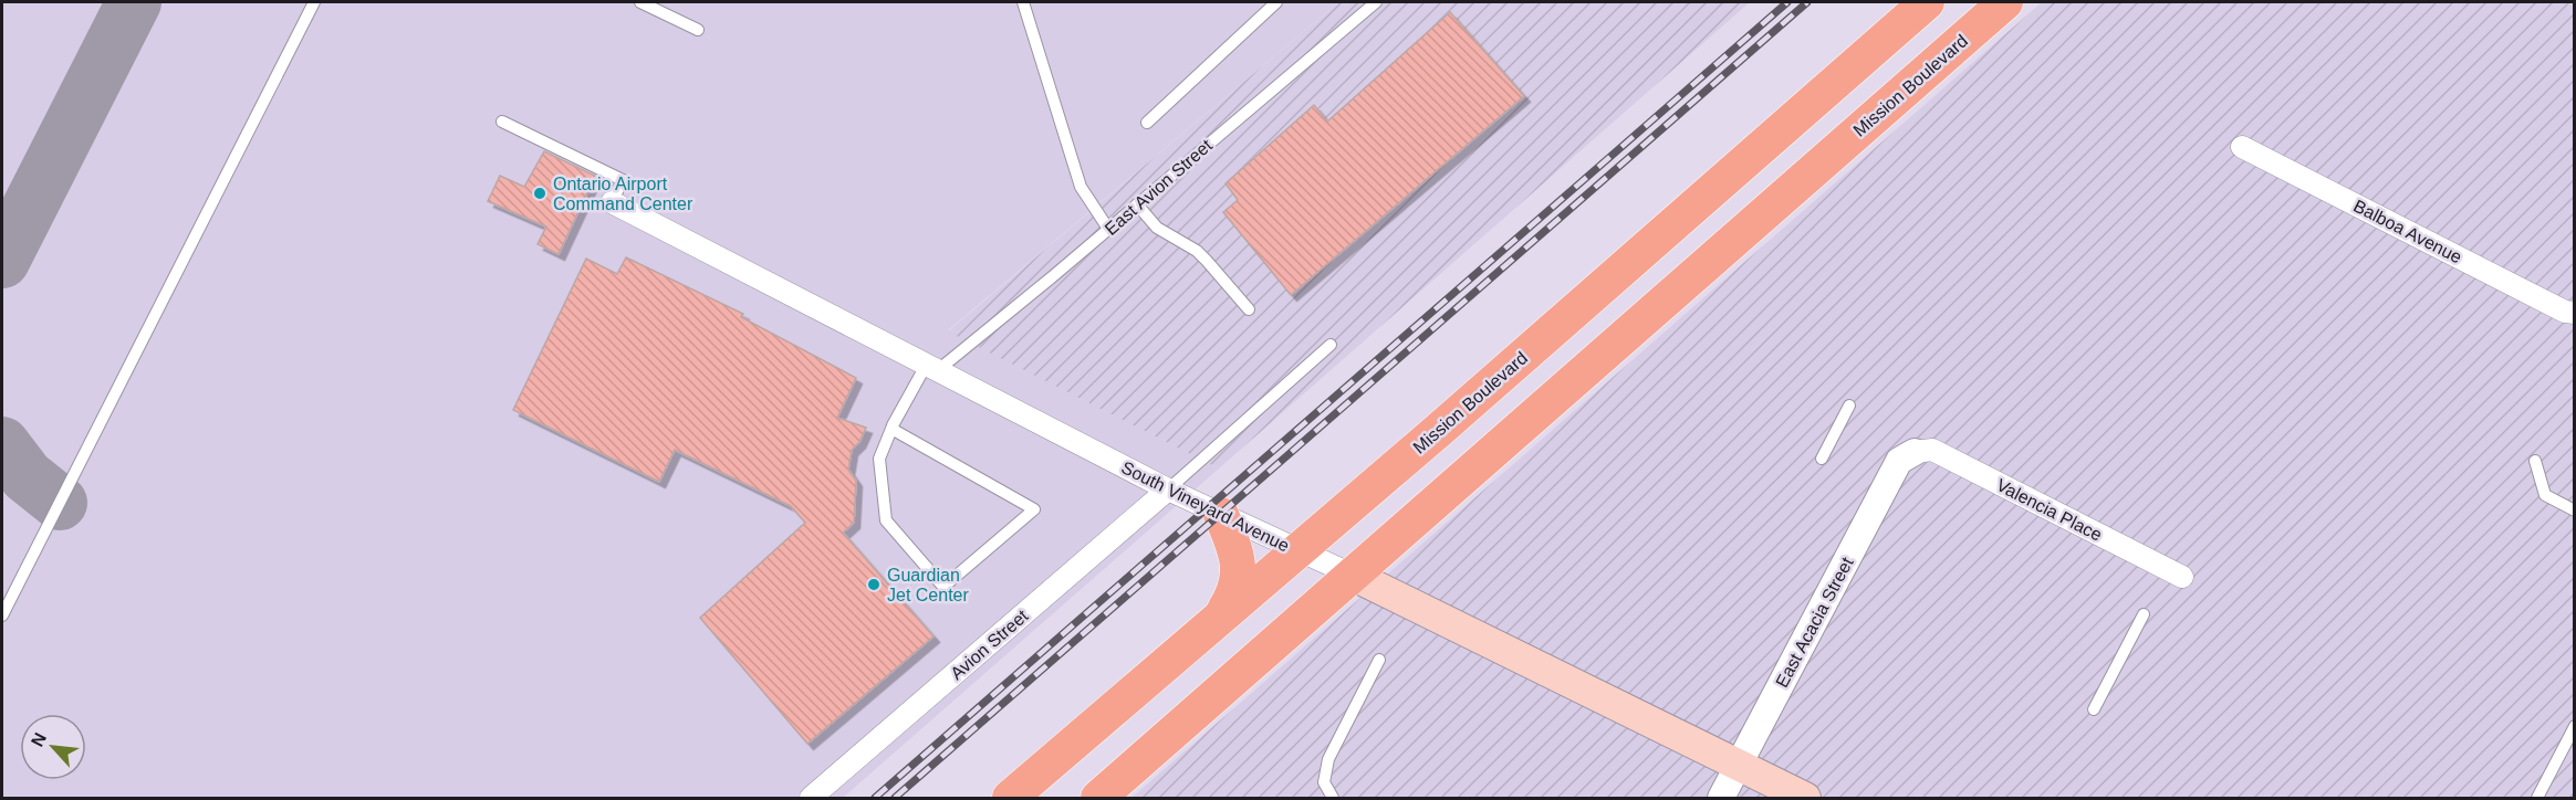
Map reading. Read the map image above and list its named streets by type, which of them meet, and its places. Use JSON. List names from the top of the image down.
{
  "streets": {
    "main road": ["Mission Boulevard", "South Vineyard Avenue"],
    "street": [
      "Balboa Avenue",
      "Valencia Place",
      "East Acacia Street",
      "Avion Street"
    ],
    "lane": ["East Avion Street"]
  },
  "crossings": [
    ["Mission Boulevard", "South Vineyard Avenue"],
    ["East Avion Street", "South Vineyard Avenue"],
    ["South Vineyard Avenue", "East Acacia Street"],
    ["South Vineyard Avenue", "Avion Street"],
    ["Valencia Place", "East Acacia Street"]
  ],
  "places": ["Ontario Airport Command Center", "Guardian Jet Center"],
  "north": "top left"
}
